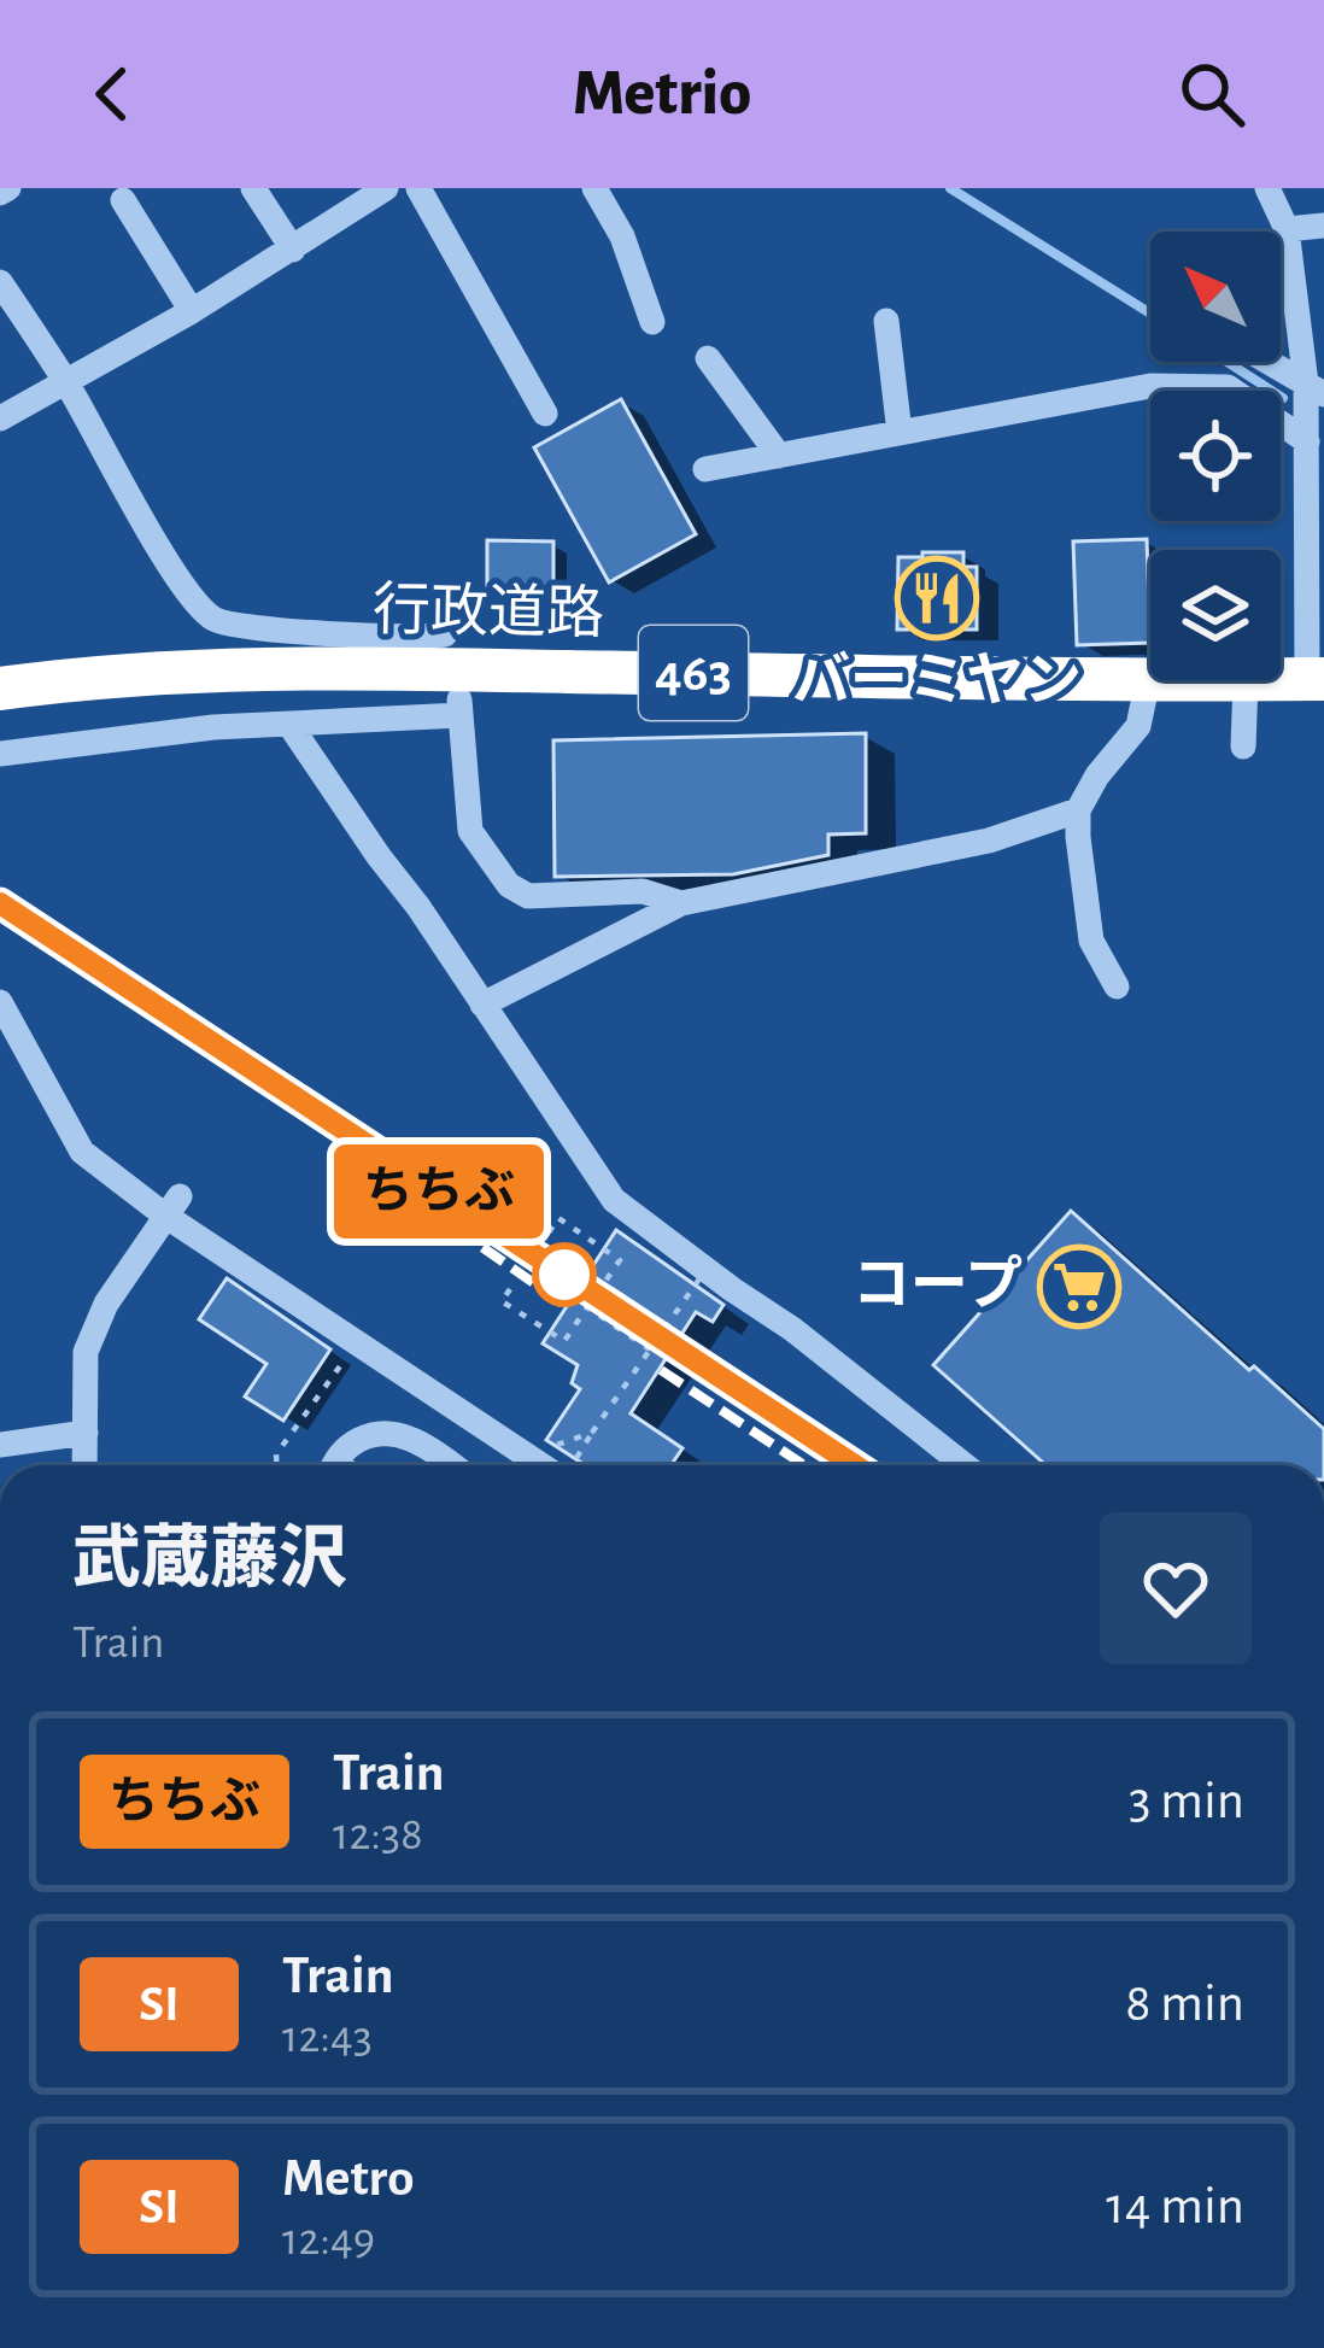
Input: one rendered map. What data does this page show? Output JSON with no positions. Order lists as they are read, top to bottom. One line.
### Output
{"streets":{"highway":["行政道路","463"]},"places":{"restaurant":["バーミヤン"],"supermarket":["コープ"]},"north":"top left","page":{"header":"Metrio","on_map":"ちちぶ","heading":["武蔵藤沢","Train"],"list":[{"mark":"ちちぶ","name":"Train","note":"12:38","value":"3 min"},{"mark":"SI","name":"Train","note":"12:43","value":"8 min"},{"mark":"SI","name":"Metro","note":"12:49","value":"14 min"}]}}
